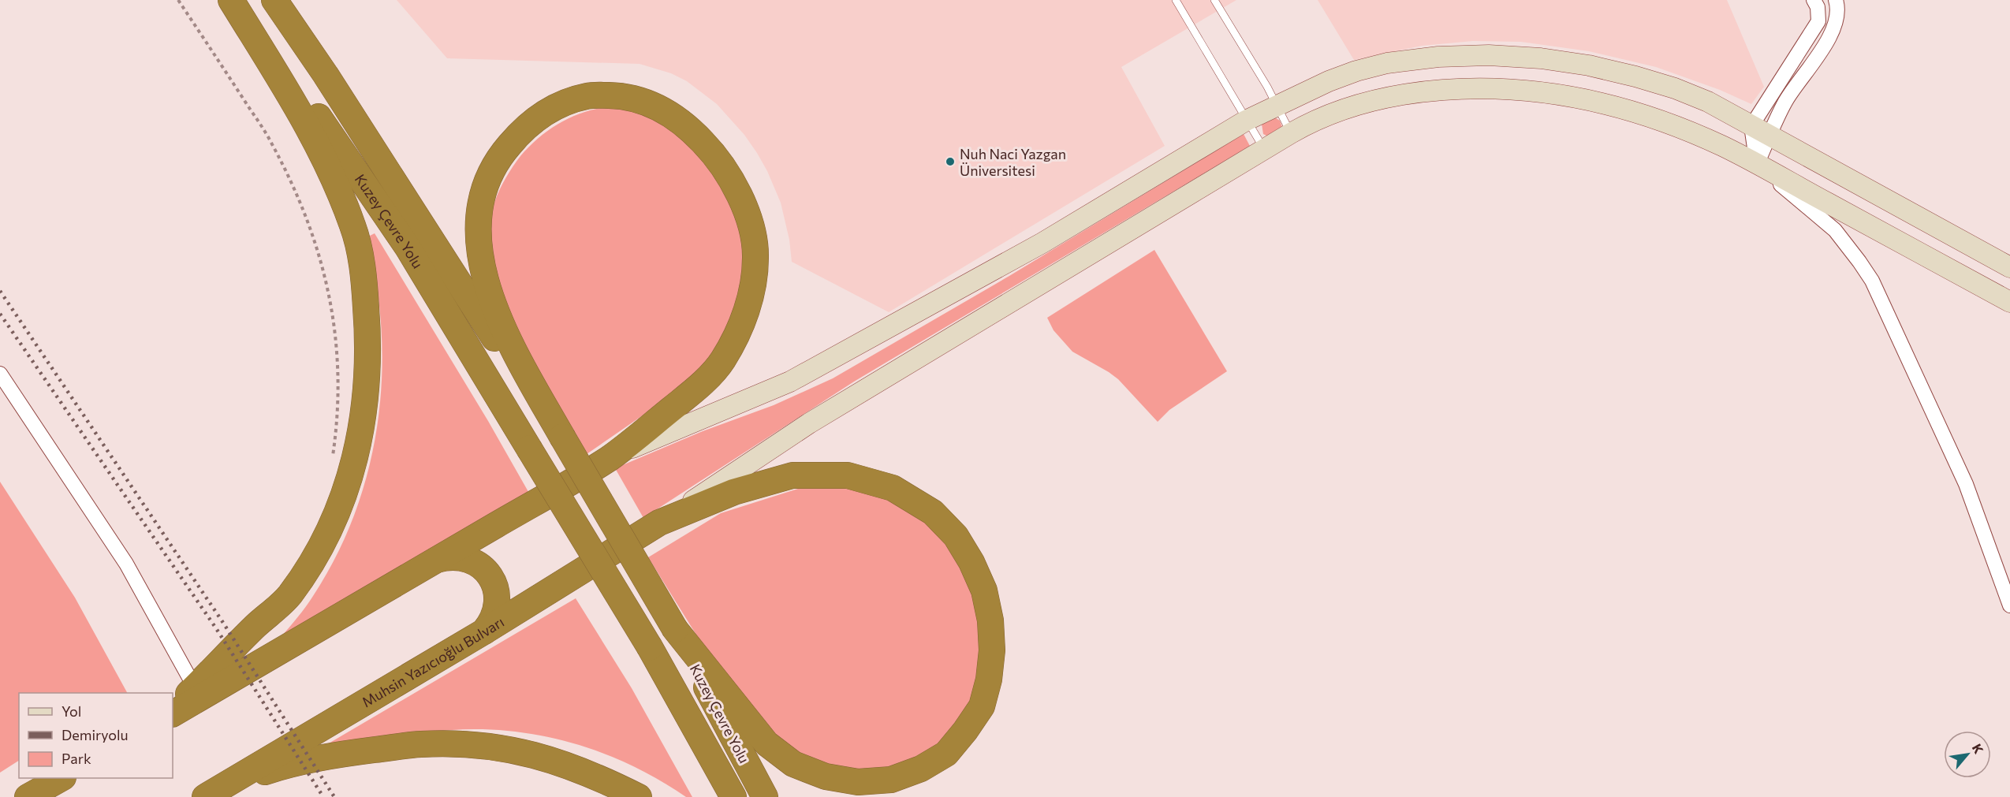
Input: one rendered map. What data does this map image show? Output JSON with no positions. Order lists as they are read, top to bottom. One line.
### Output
{"streets":{"highway":["Kuzey Çevre Yolu","Muhsin Yazıcıoğlu Bulvarı"]},"crossings":[["Kuzey Çevre Yolu","Muhsin Yazıcıoğlu Bulvarı"]],"places":["Nuh Naci Yazgan Üniversitesi"],"legend":["Yol","Demiryolu","Park"],"north":"top right"}
